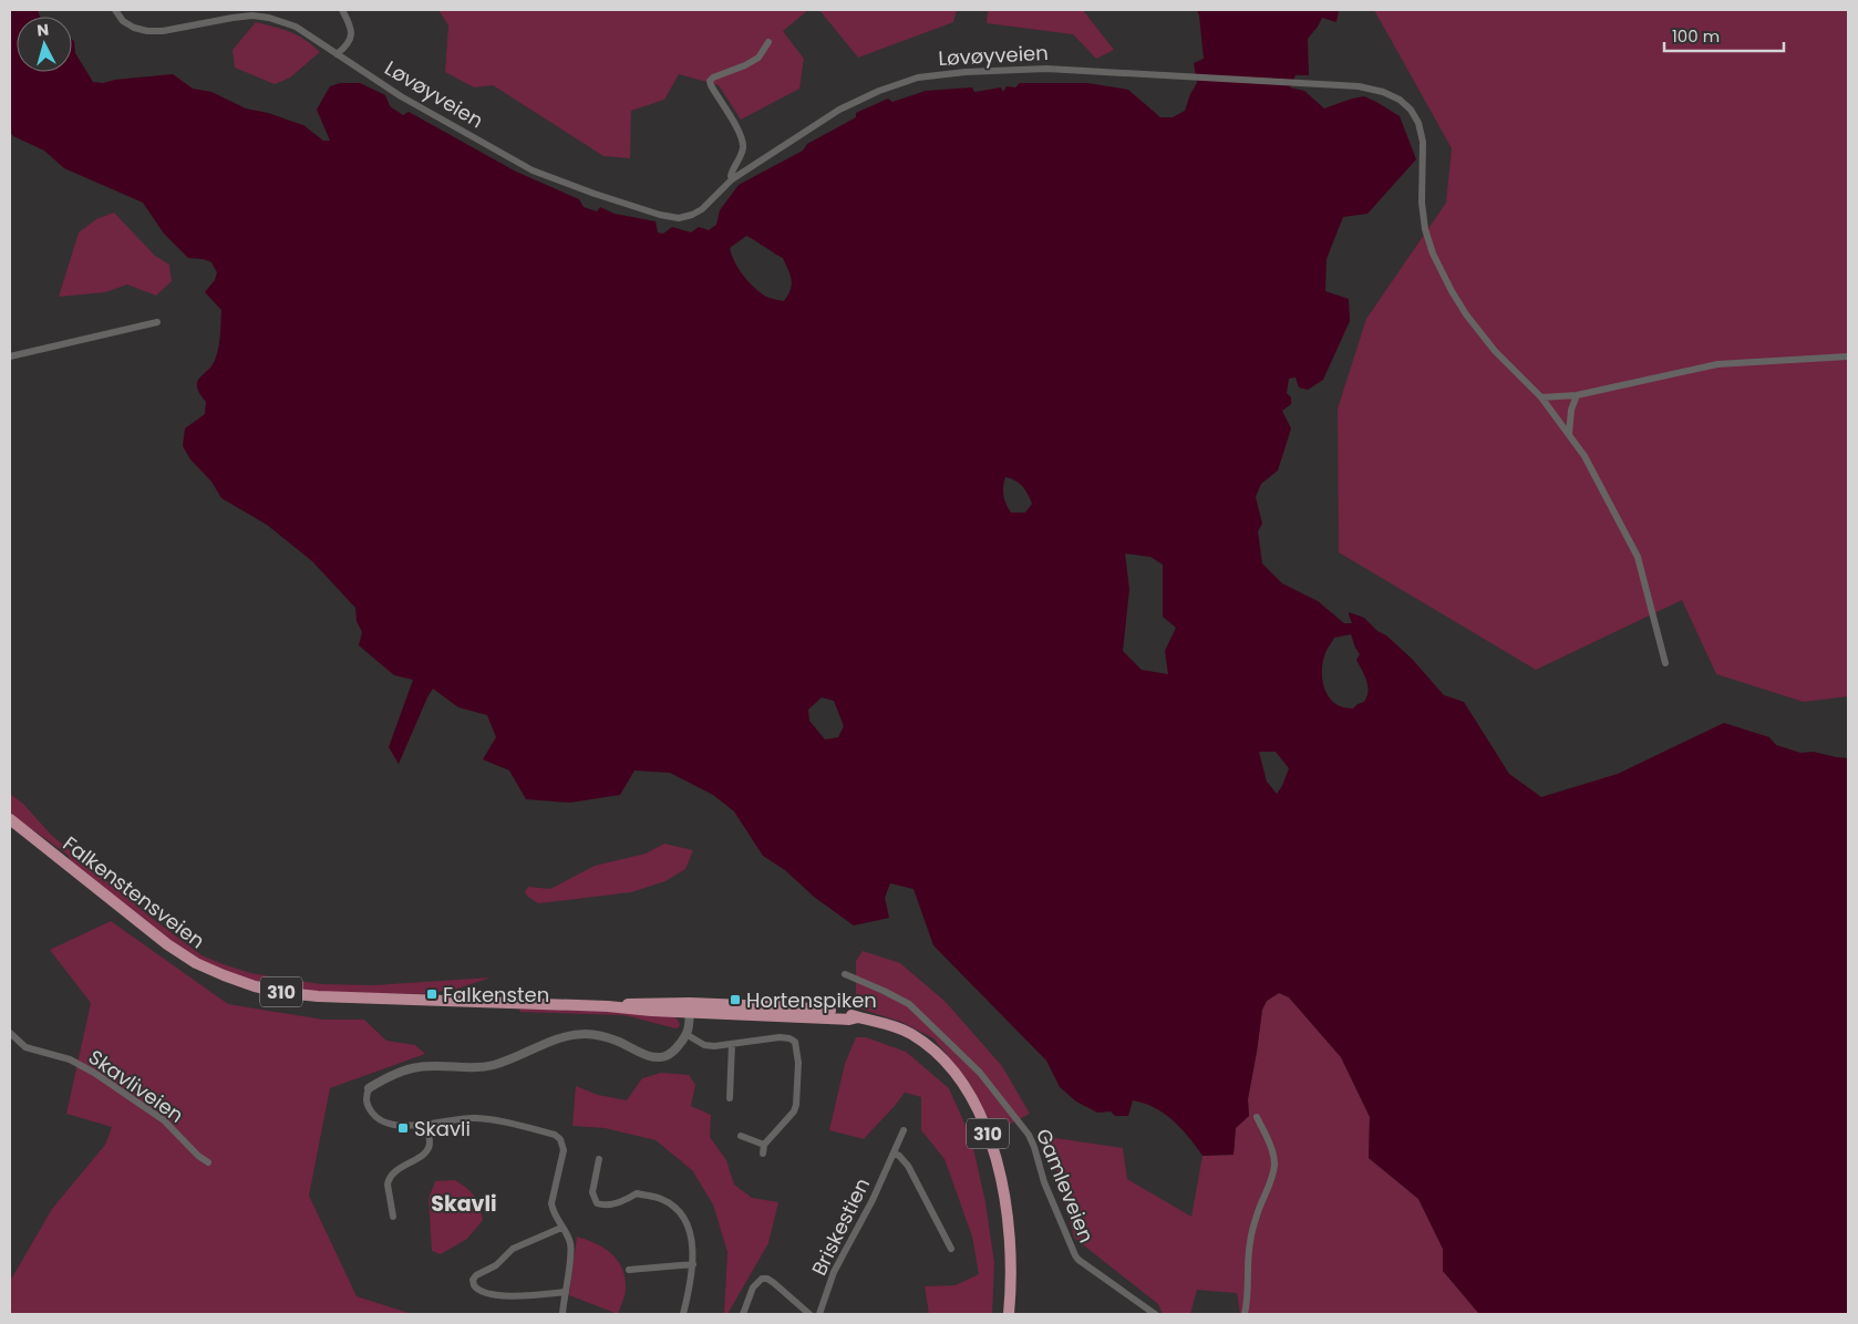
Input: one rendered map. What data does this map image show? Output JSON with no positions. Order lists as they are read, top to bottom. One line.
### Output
{"streets":{"main road":["Falkenstensveien","310"],"street":["Løvøyveien","Skavliveien","Gamleveien","Briskestien"]},"districts":["Skavli"],"places":{"transit":["Falkensten","Hortenspiken","Skavli"]},"scale_bar":"100 m","north":"top"}
